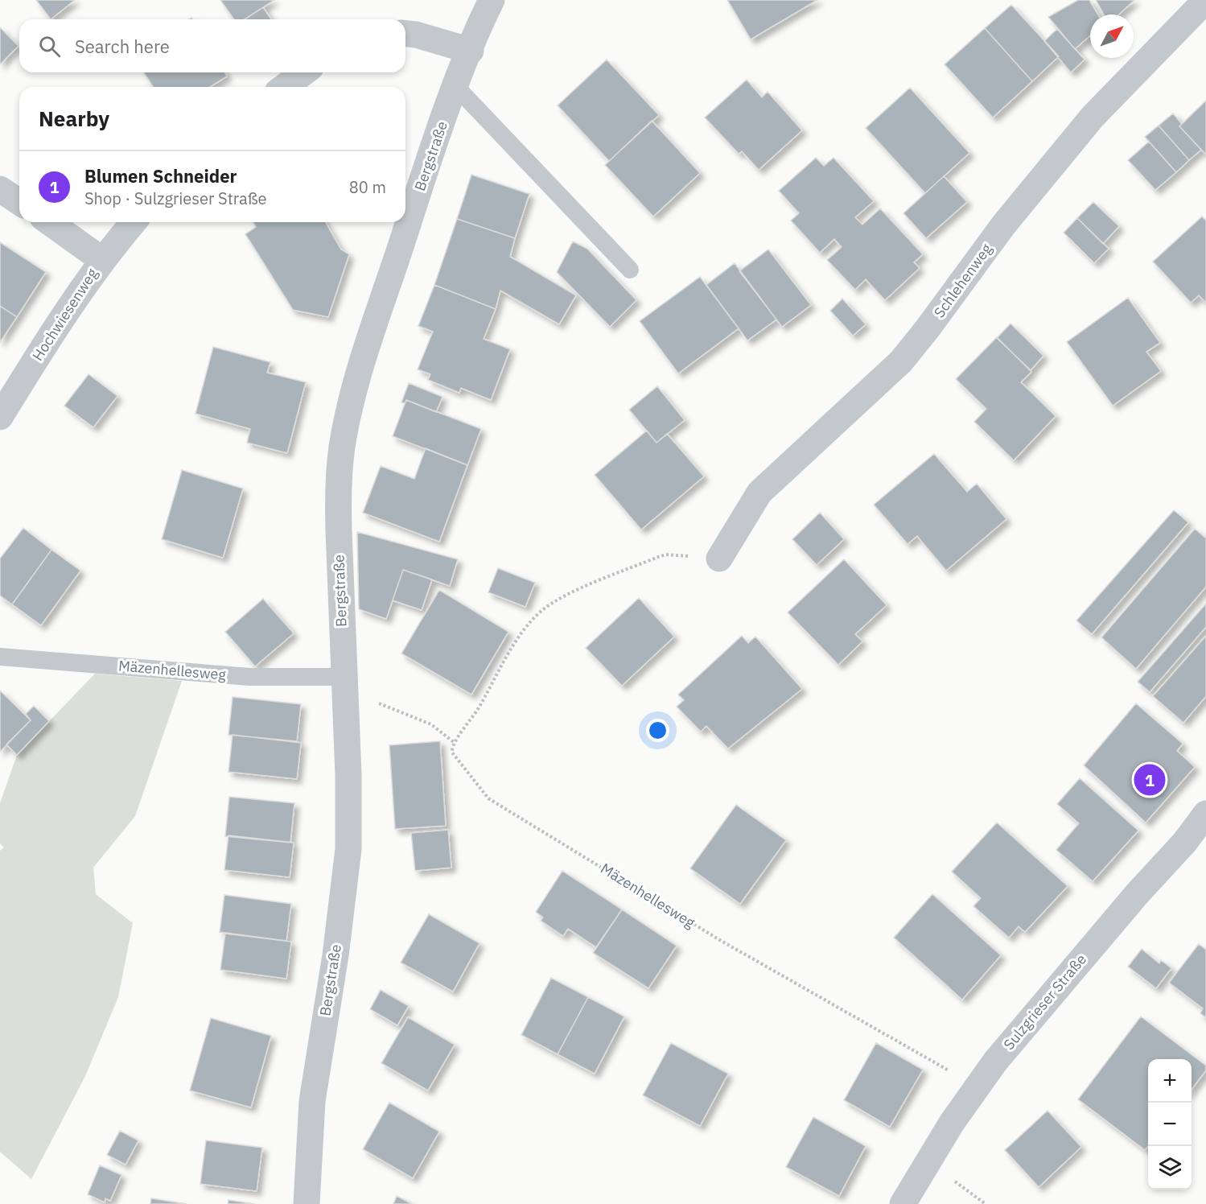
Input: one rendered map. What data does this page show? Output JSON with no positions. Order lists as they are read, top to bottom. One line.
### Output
{"streets":{"street":["Bergstraße","Schlehenweg","Hochwiesenweg","Sulzgrieser Straße"],"lane":["Mäzenhellesweg"]},"crossings":[["Bergstraße","Mäzenhellesweg"],["Mäzenhellesweg","Sulzgrieser Straße"]],"north":"top right","page":{"search":"Search here","heading":"Nearby","list":[{"mark":"1","name":"Blumen Schneider","note":"Shop · Sulzgrieser Straße","value":"80 m"}],"pins":"1","map_buttons":["+","−"]}}
